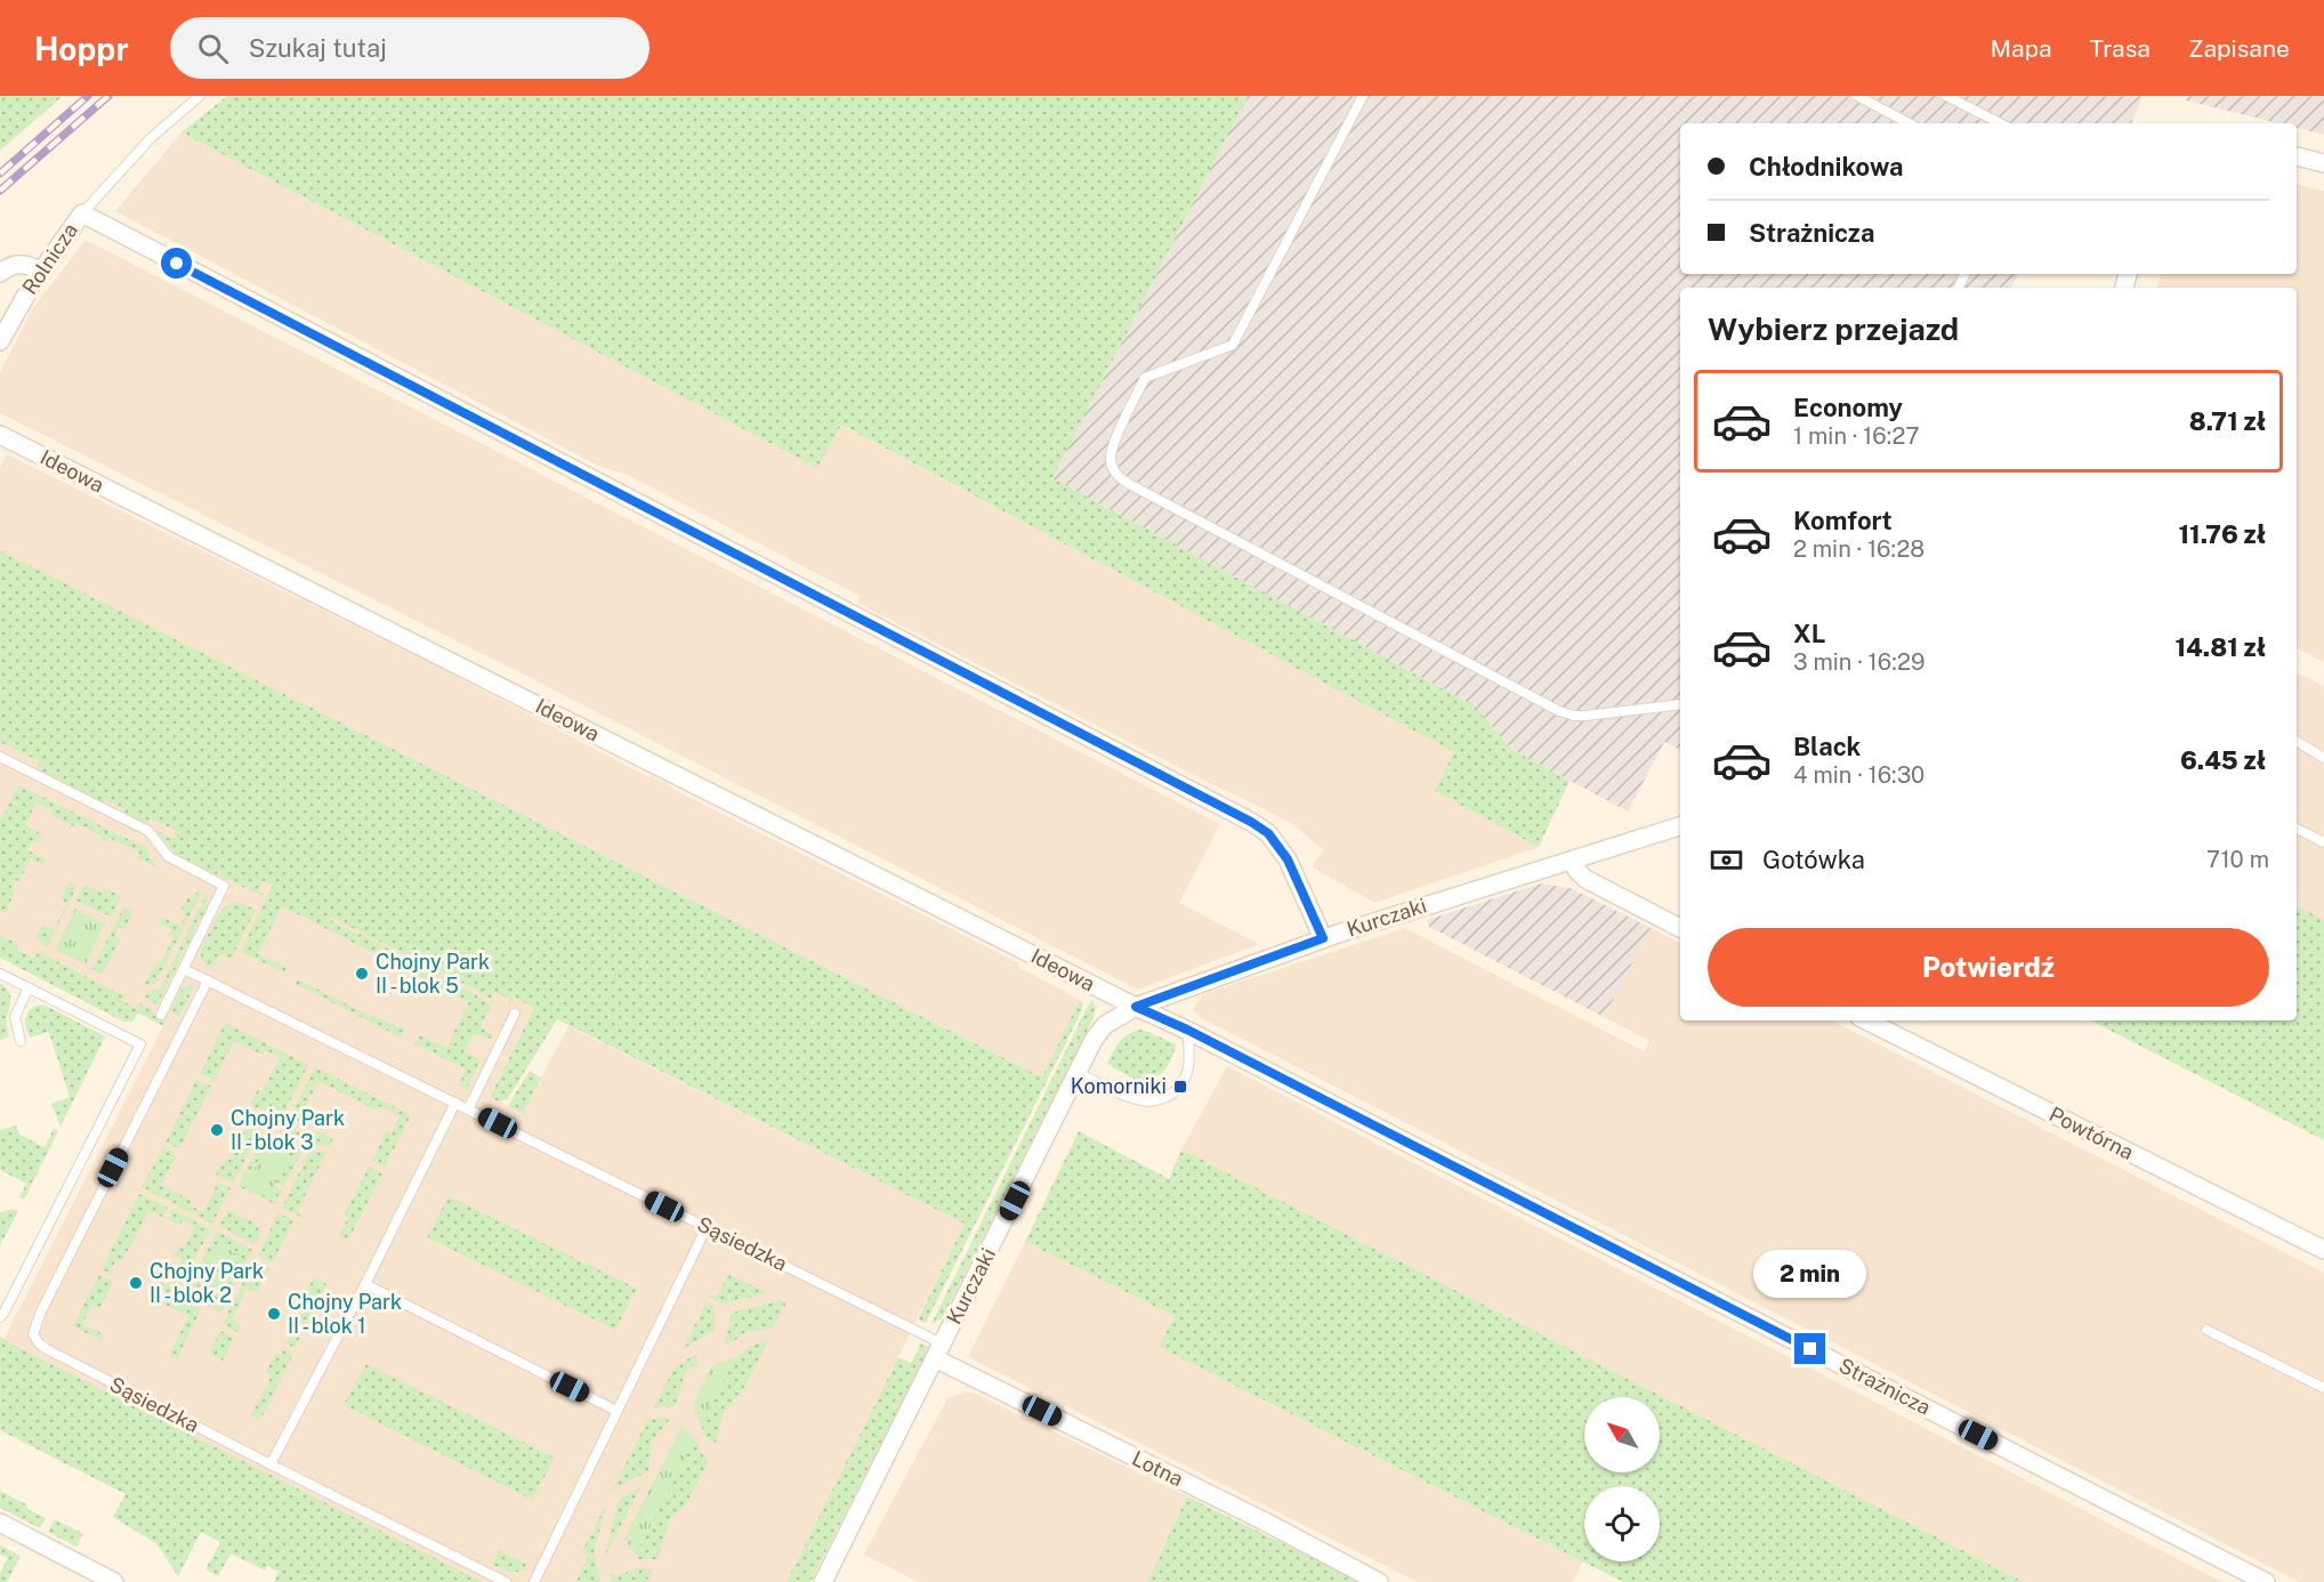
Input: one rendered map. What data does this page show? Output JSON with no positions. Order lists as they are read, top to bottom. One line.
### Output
{"streets":{"street":["Rolnicza","Ideowa","Kurczaki","Powtórna","Strażnicza","Lotna"],"lane":["Sąsiedzka"]},"crossings":[["Ideowa","Kurczaki"],["Ideowa","Strażnicza"],["Kurczaki","Sąsiedzka"],["Kurczaki","Strażnicza"],["Kurczaki","Lotna"],["Sąsiedzka","Lotna"]],"places":{"other":["Chojny Park II - blok 5","Chojny Park II - blok 3","Chojny Park II - blok 2","Chojny Park II - blok 1"],"transit":["Komorniki"]},"north":"top left","page":{"header":"Hoppr","search":"Szukaj tutaj","nav":["Mapa","Trasa","Zapisane"],"banner":["Chłodnikowa","Strażnicza"],"heading":"Wybierz przejazd","list":[{"name":"Economy","note":"1 min · 16:27","value":"8.71 zł"},{"name":"Komfort","note":"2 min · 16:28","value":"11.76 zł"},{"name":"XL","note":"3 min · 16:29","value":"14.81 zł"},{"name":"Black","note":"4 min · 16:30","value":"6.45 zł"}],"pay":["Gotówka","710 m"],"buttons":"Potwierdź","bubble":"2 min"}}
